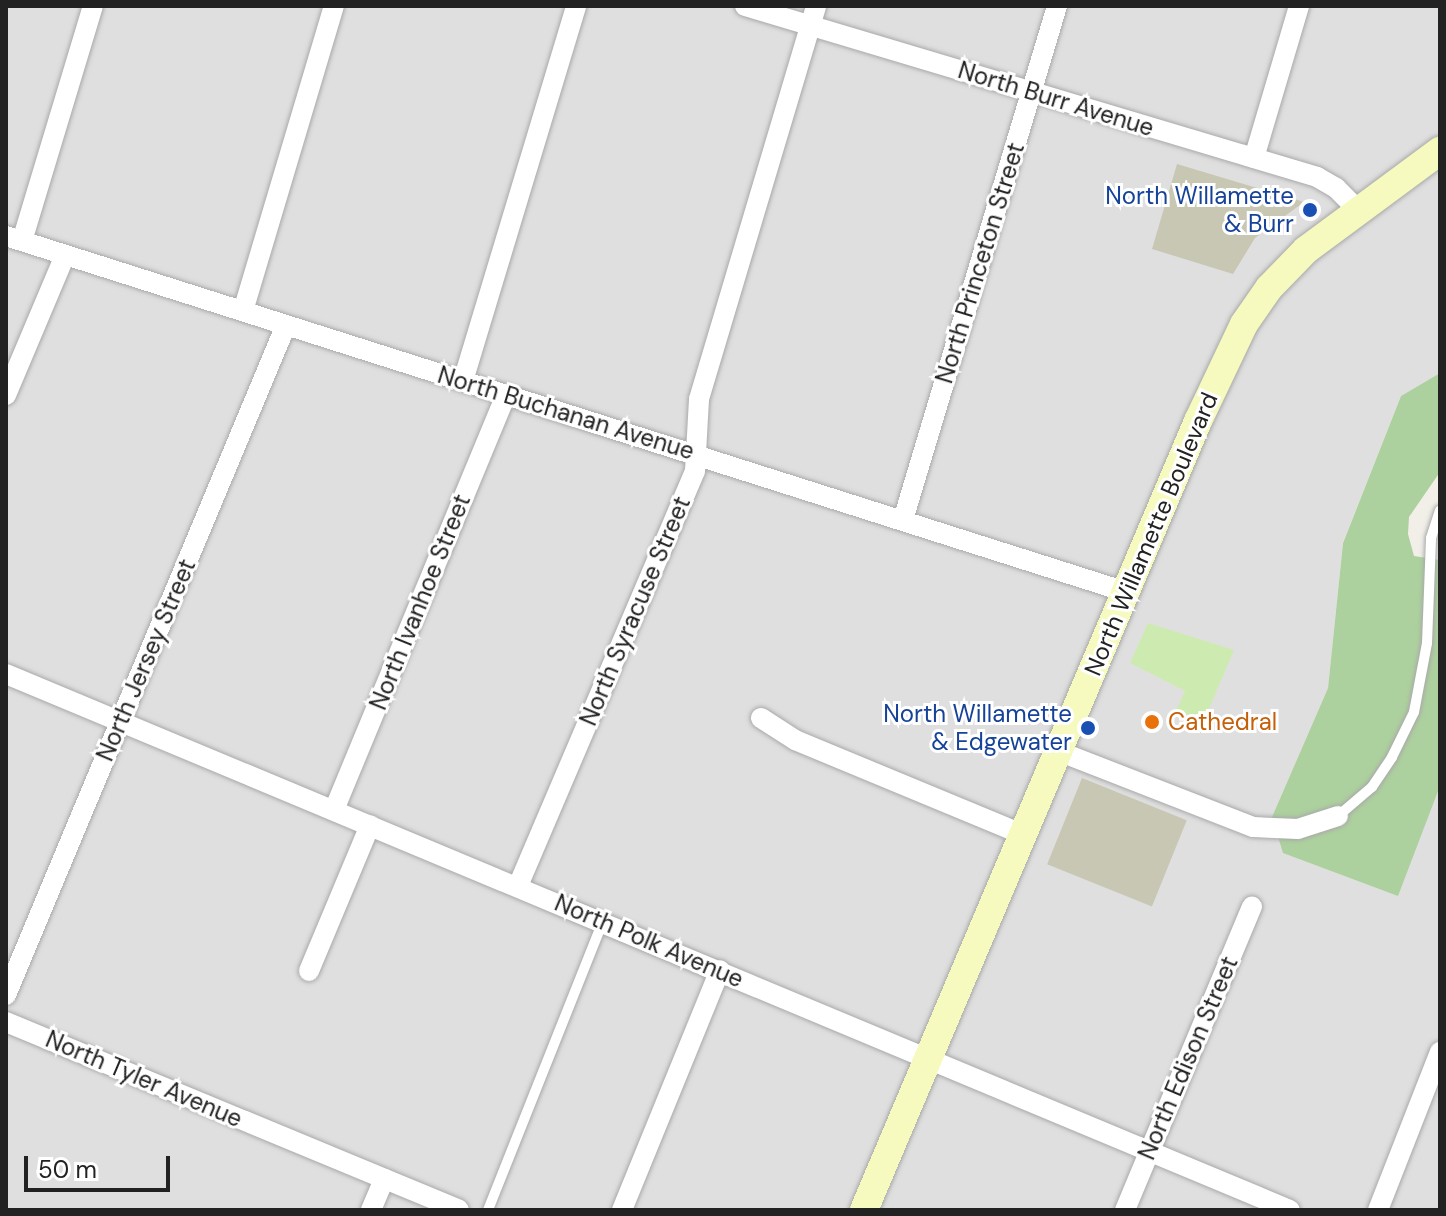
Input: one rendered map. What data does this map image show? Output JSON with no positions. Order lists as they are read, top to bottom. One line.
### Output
{"streets":{"main road":["North Willamette Boulevard"],"street":["North Burr Avenue","North Princeton Street","North Buchanan Avenue","North Ivanhoe Street","North Syracuse Street","North Jersey Street","North Polk Avenue","North Edison Street","North Tyler Avenue"]},"crossings":[["North Burr Avenue","North Princeton Street"],["North Burr Avenue","North Willamette Boulevard"],["North Burr Avenue","North Syracuse Street"],["North Princeton Street","North Buchanan Avenue"],["North Buchanan Avenue","North Willamette Boulevard"],["North Buchanan Avenue","North Ivanhoe Street"],["North Buchanan Avenue","North Syracuse Street"],["North Buchanan Avenue","North Jersey Street"],["North Willamette Boulevard","North Polk Avenue"],["North Ivanhoe Street","North Polk Avenue"],["North Syracuse Street","North Polk Avenue"],["North Jersey Street","North Polk Avenue"],["North Polk Avenue","North Edison Street"]],"places":["North Willamette & Burr","Cathedral","North Willamette & Edgewater"],"scale_bar":"50 m"}
